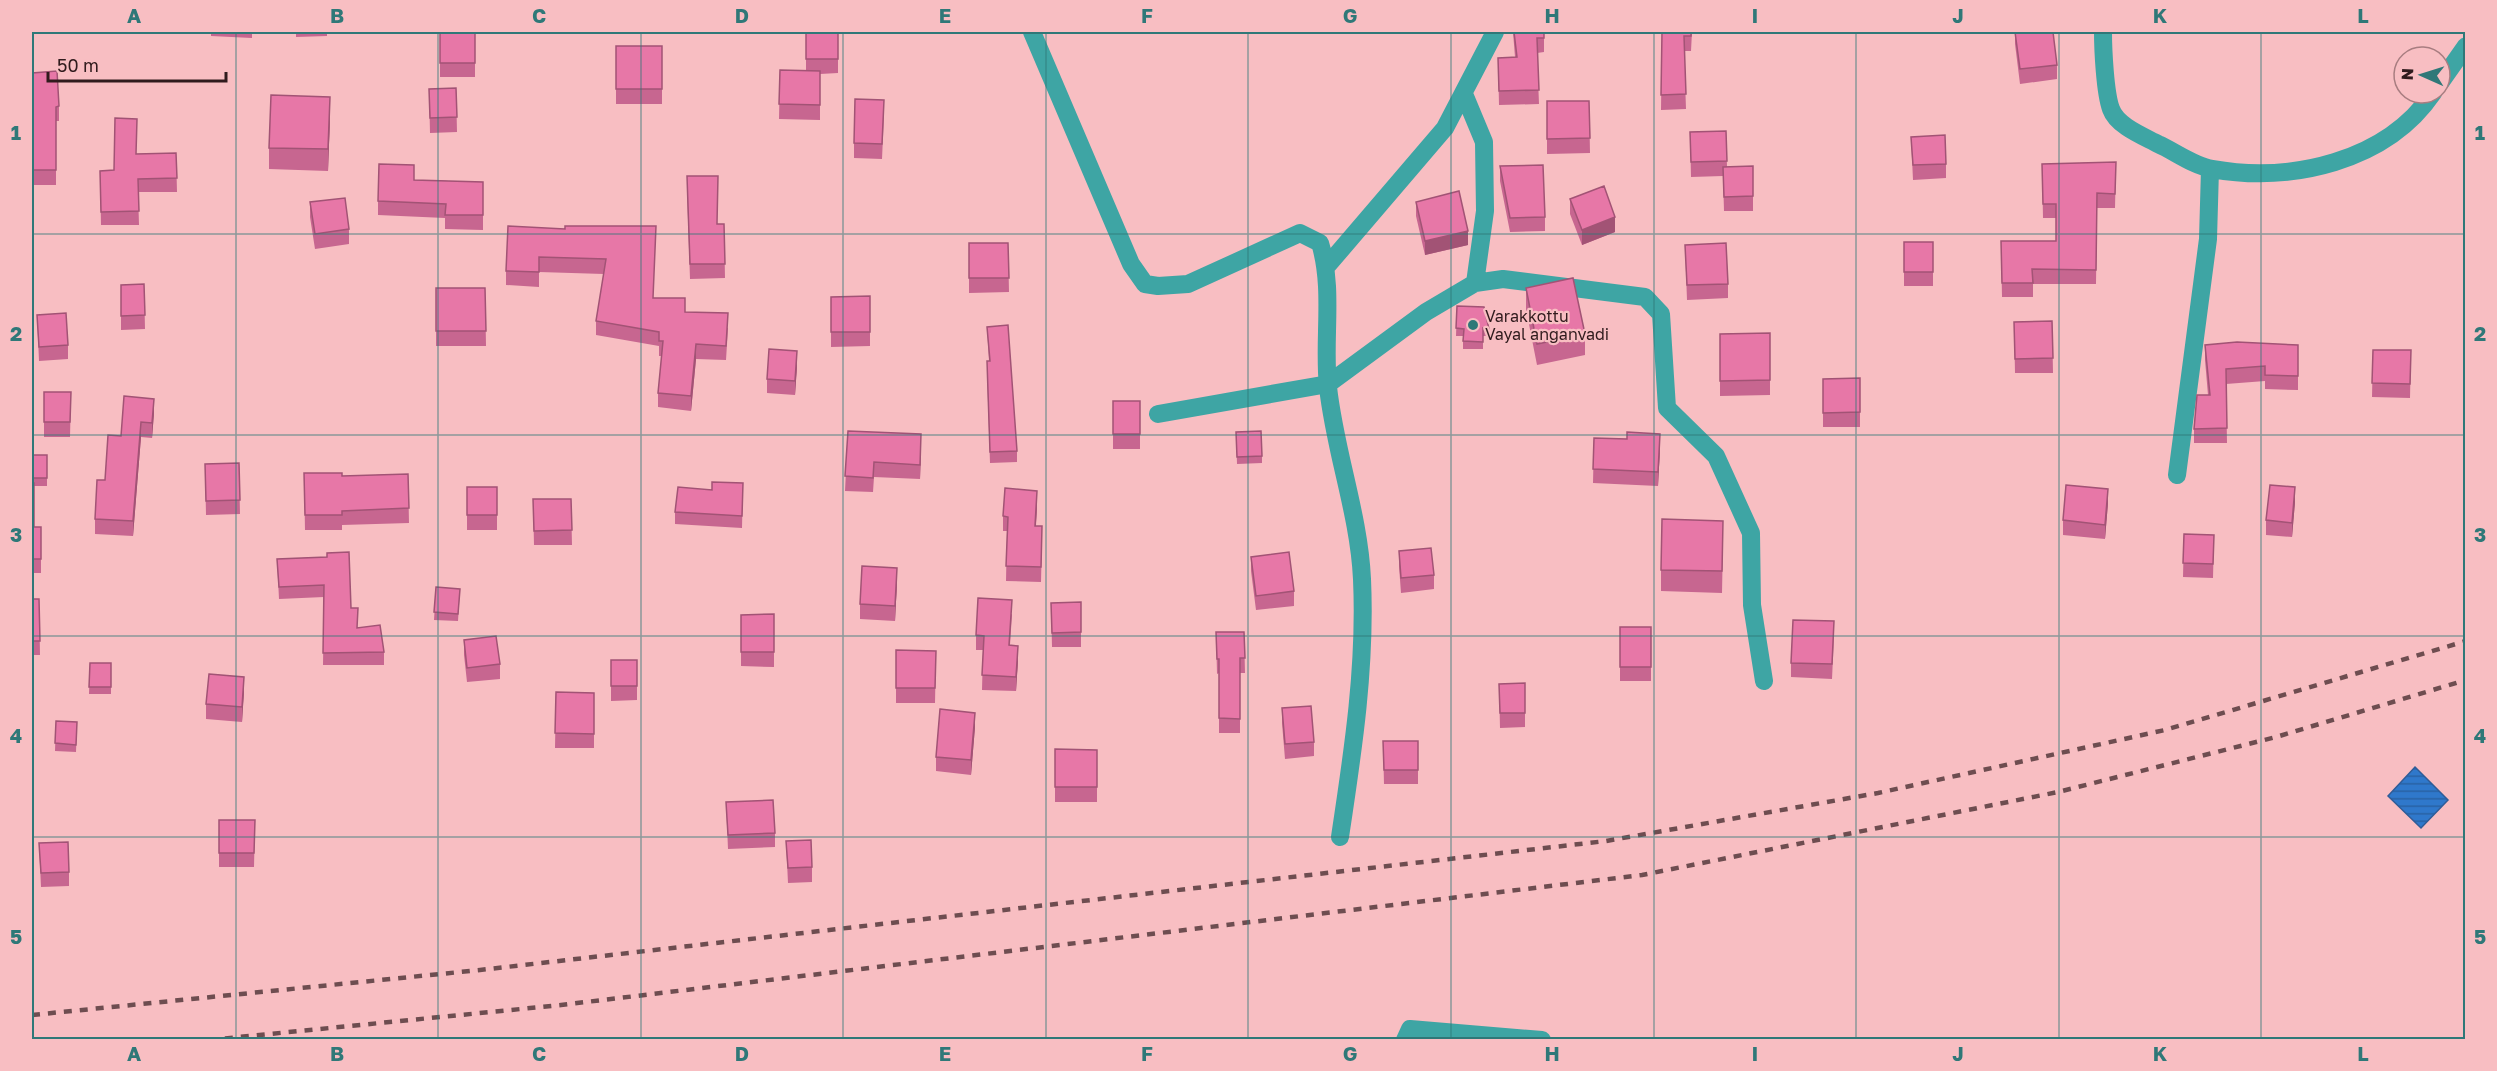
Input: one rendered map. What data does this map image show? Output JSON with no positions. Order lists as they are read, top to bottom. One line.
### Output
{"places":["Varakkottu Vayal anganvadi"],"scale_bar":"50 m","north":"left","grid":{"columns":["A","B","C","D","E","F","G","H","I","J","K","L"],"rows":["1","2","3","4","5"]}}
